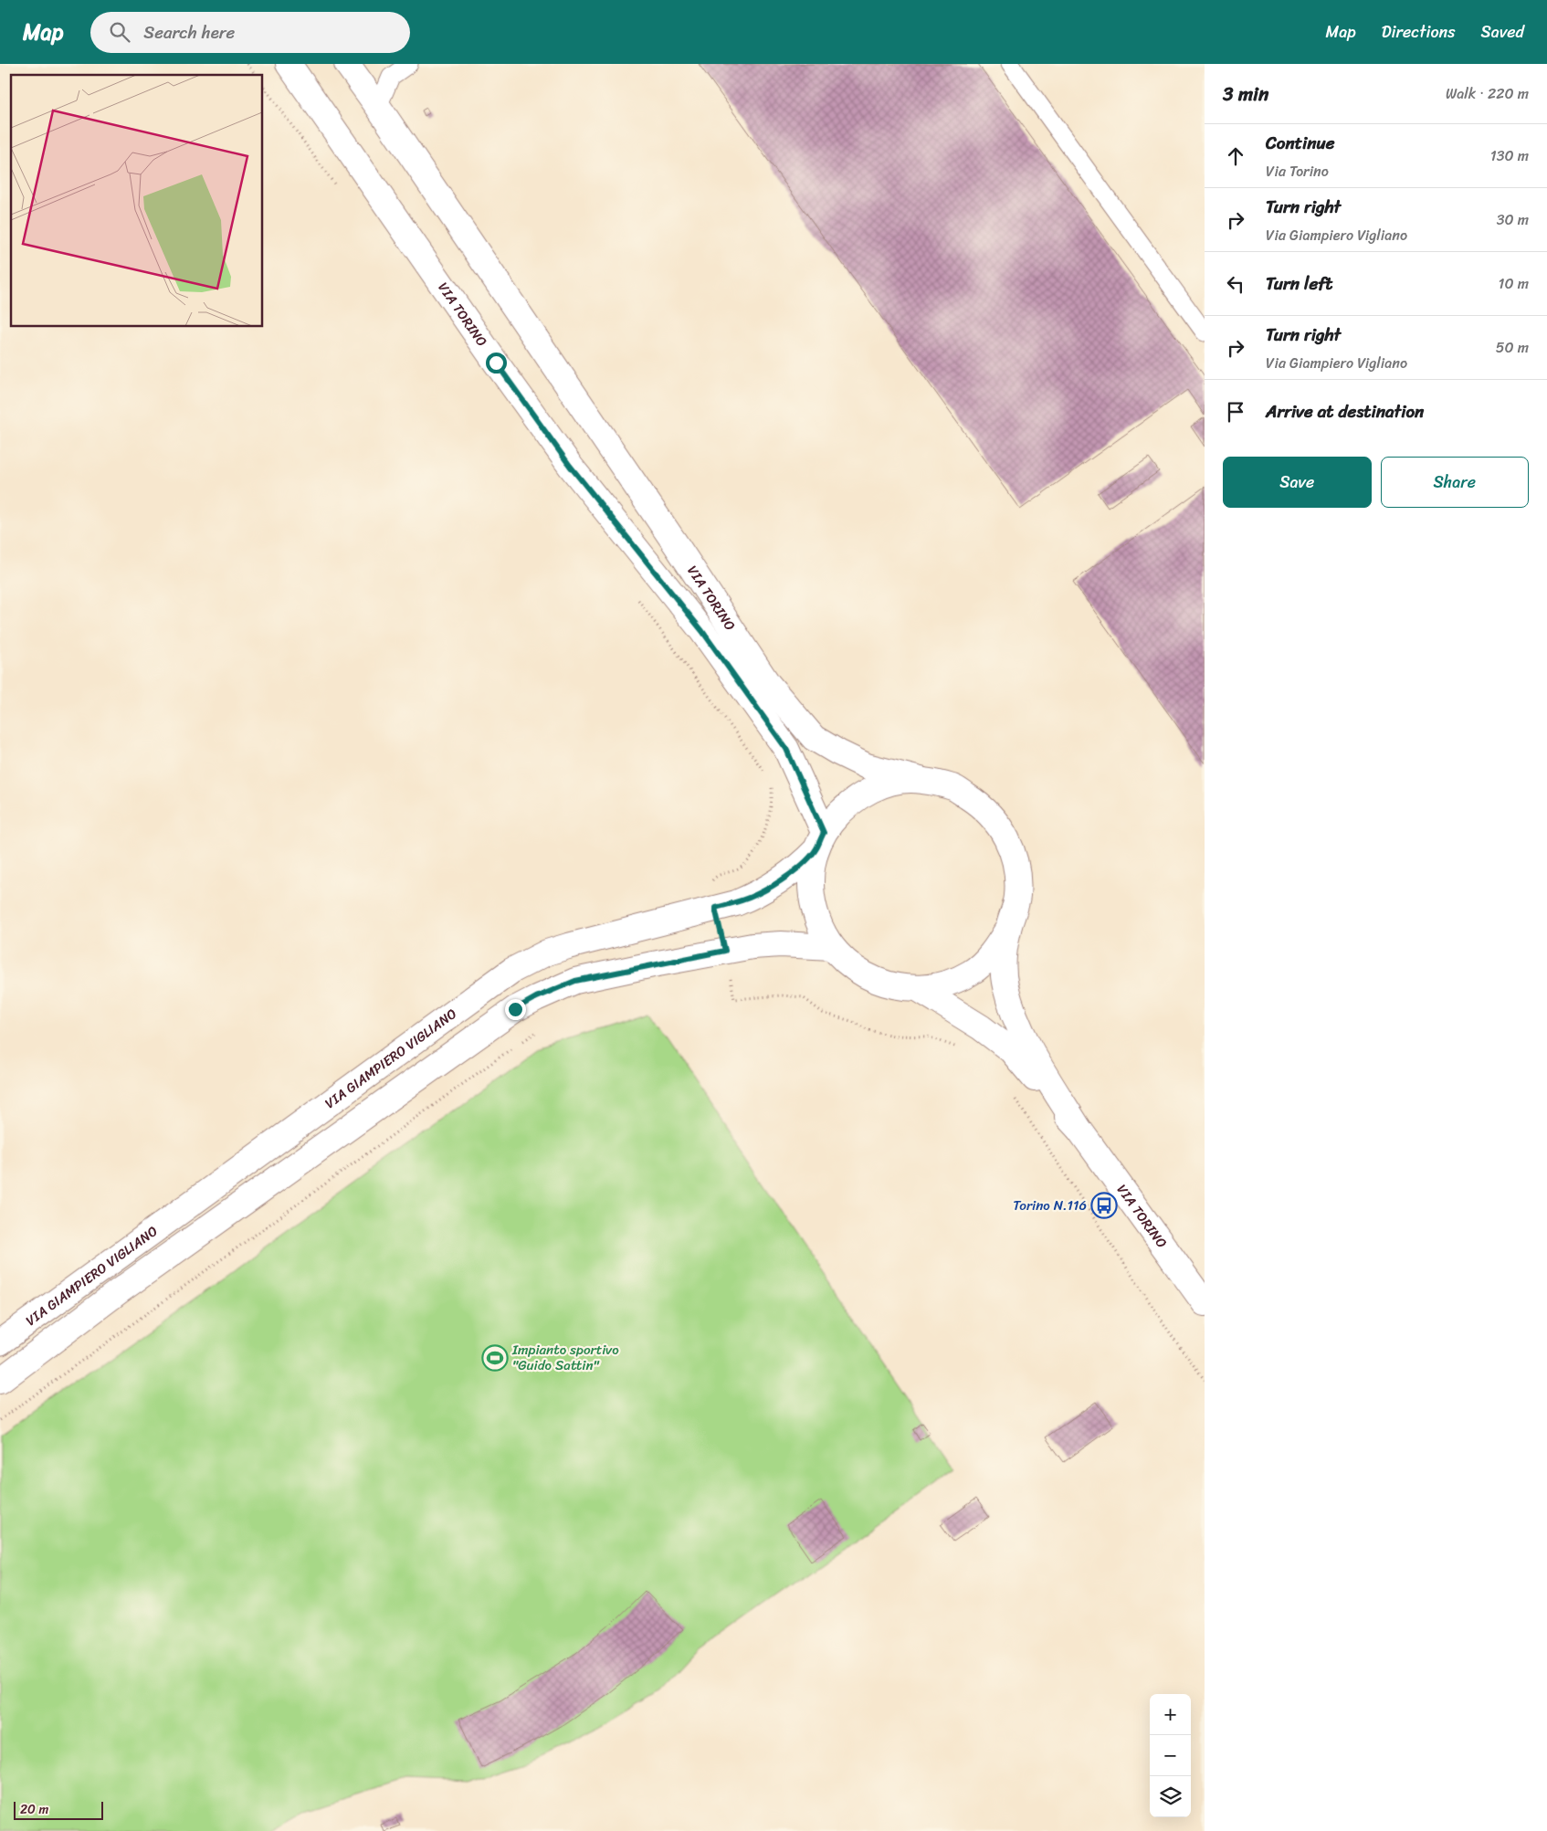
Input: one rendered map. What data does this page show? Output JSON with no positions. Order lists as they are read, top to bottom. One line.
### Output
{"streets":{"main road":["VIA TORINO","VIA GIAMPIERO VIGLIANO"]},"crossings":[["VIA TORINO","VIA GIAMPIERO VIGLIANO"]],"places":{"bus stop":["Torino N.116"],"sports":["Impianto sportivo \"Guido Sattin\""]},"scale_bar":"20 m","page":{"header":"Map","search":"Search here","nav":["Map","Directions","Saved"],"heading":["3 min","Walk · 220 m"],"list":[["Continue","Via Torino","130 m"],["Turn right","Via Giampiero Vigliano","30 m"],["Turn left","10 m"],["Turn right","Via Giampiero Vigliano","50 m"],"Arrive at destination"],"buttons":["Save","Share"],"map_buttons":["+","−"],"scale":"20 m"}}
